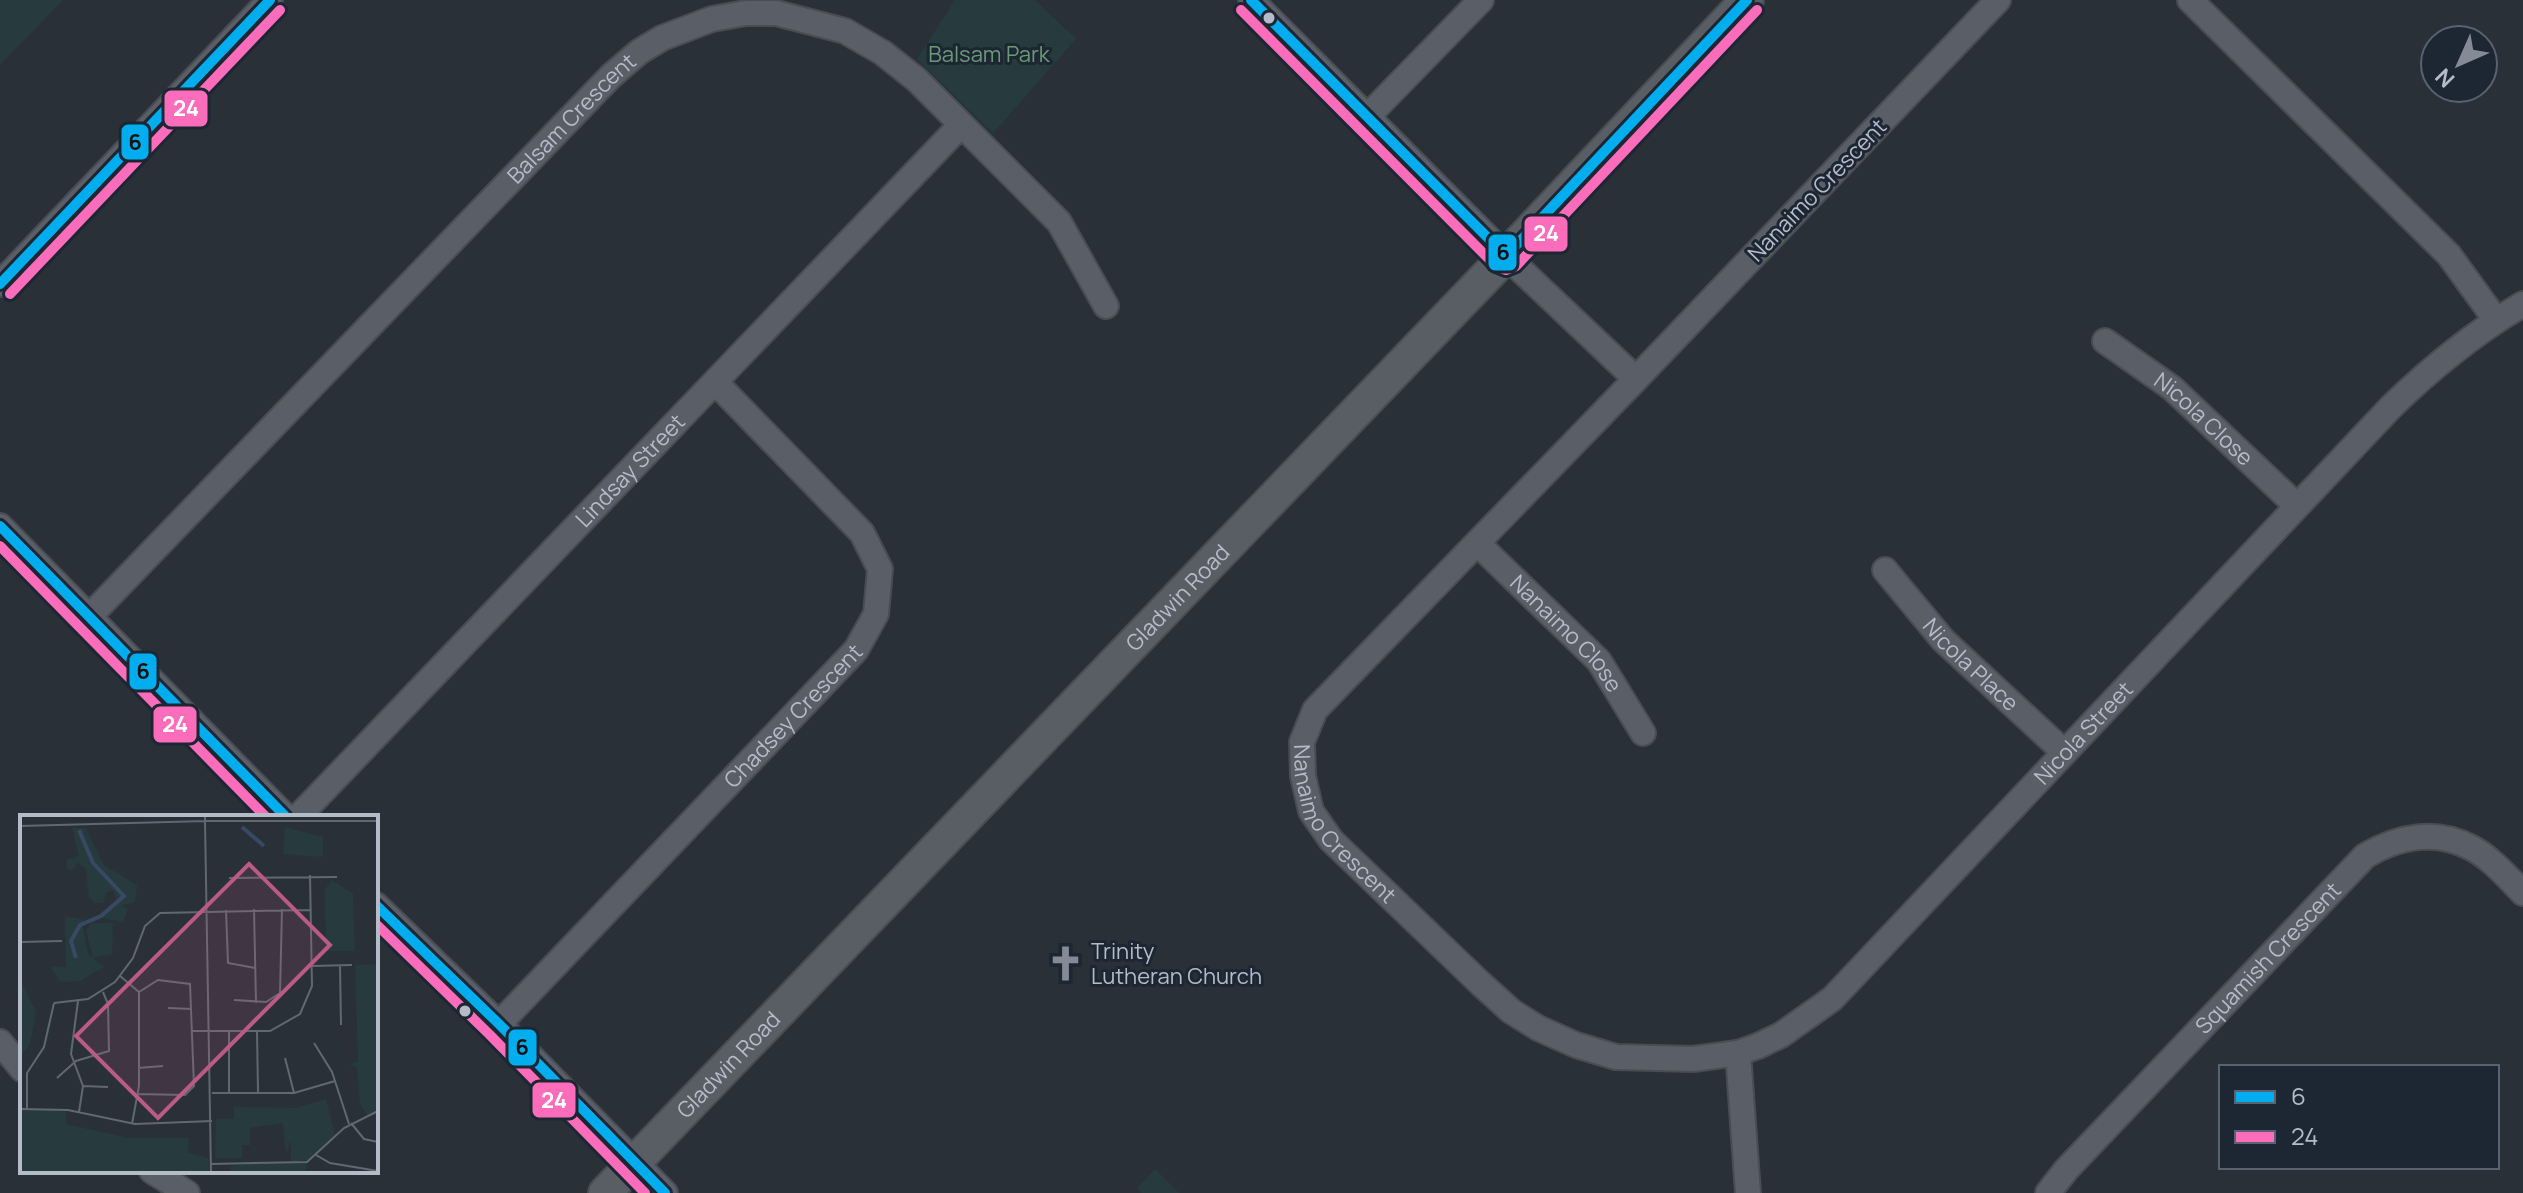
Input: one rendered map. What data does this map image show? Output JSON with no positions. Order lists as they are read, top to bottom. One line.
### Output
{"streets":{"main road":["Gladwin Road"],"street":["Balsam Crescent","Nanaimo Crescent","Nicola Close","Lindsay Street","Nanaimo Close","Nicola Place","Chadsey Crescent","Nicola Street","Squamish Crescent"]},"crossings":[["Balsam Crescent","Lindsay Street"],["Nanaimo Crescent","Nanaimo Close"],["Nanaimo Crescent","Nicola Street"],["Nicola Close","Nicola Street"],["Lindsay Street","Chadsey Crescent"],["Nicola Place","Nicola Street"]],"parks":["Balsam Park"],"places":{"church":["Trinity Lutheran Church"]},"lines":["transit line 6","transit line 24"],"legend":["6","24"],"north":"bottom left"}
